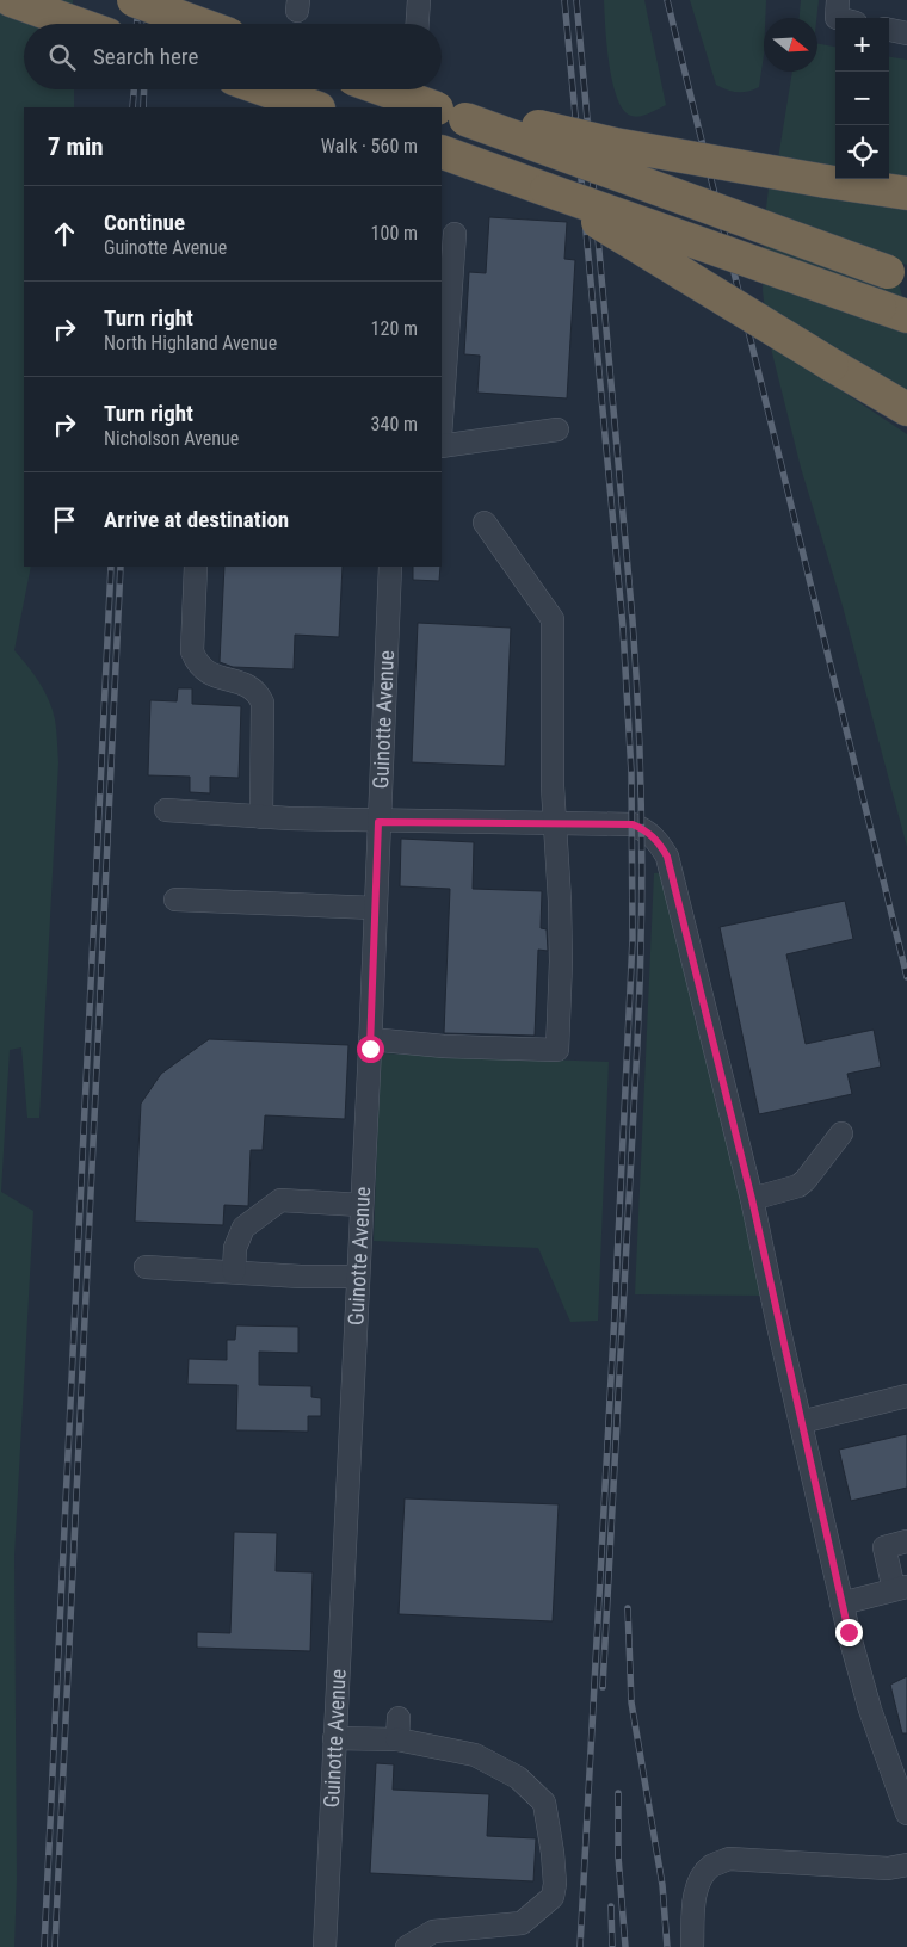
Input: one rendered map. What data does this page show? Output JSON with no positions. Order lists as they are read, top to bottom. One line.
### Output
{"streets":{"street":["Guinotte Avenue"]},"north":"right","page":{"map_buttons":["+","−"],"search":"Search here","heading":["7 min","Walk · 560 m"],"list":[["Continue","Guinotte Avenue","100 m"],["Turn right","North Highland Avenue","120 m"],["Turn right","Nicholson Avenue","340 m"],"Arrive at destination"]}}
